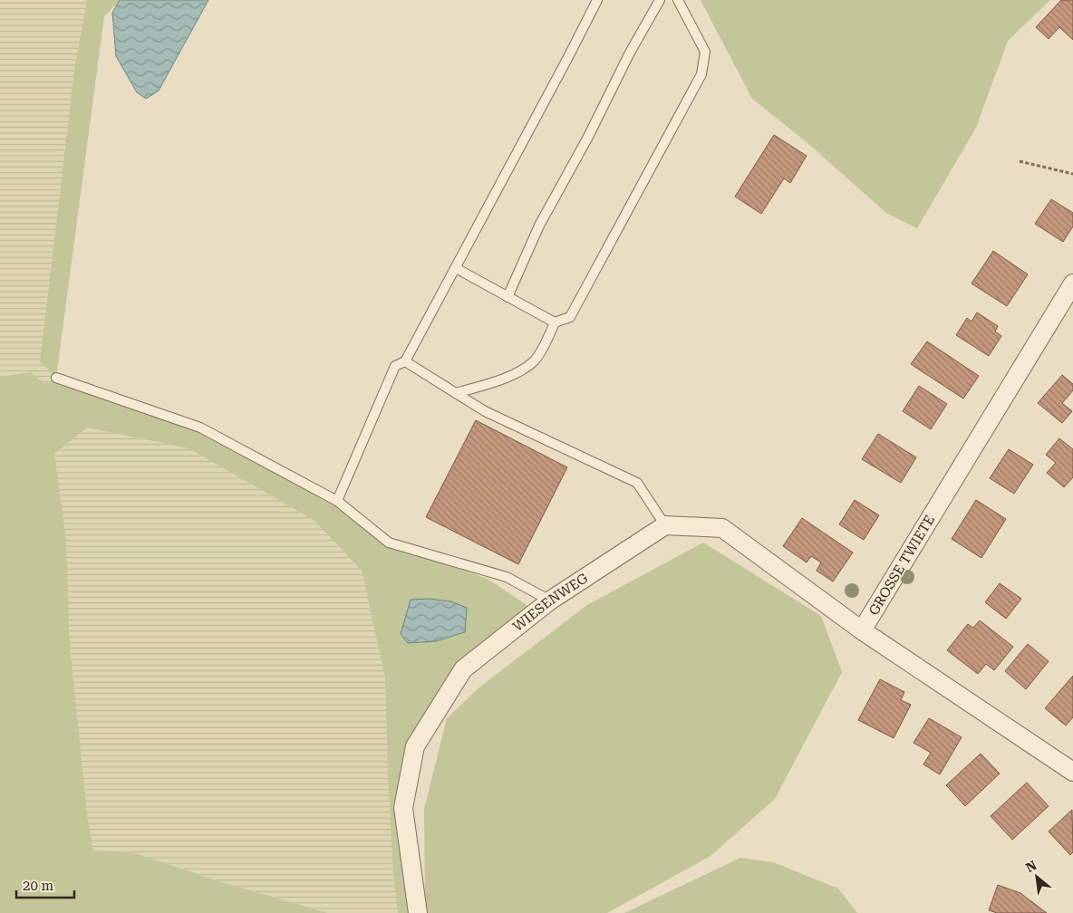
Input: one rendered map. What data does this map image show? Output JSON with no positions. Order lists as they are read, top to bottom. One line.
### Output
{"streets":{"street":["GROSSE TWIETE","WIESENWEG"]},"scale_bar":"20 m","north":"top left"}
